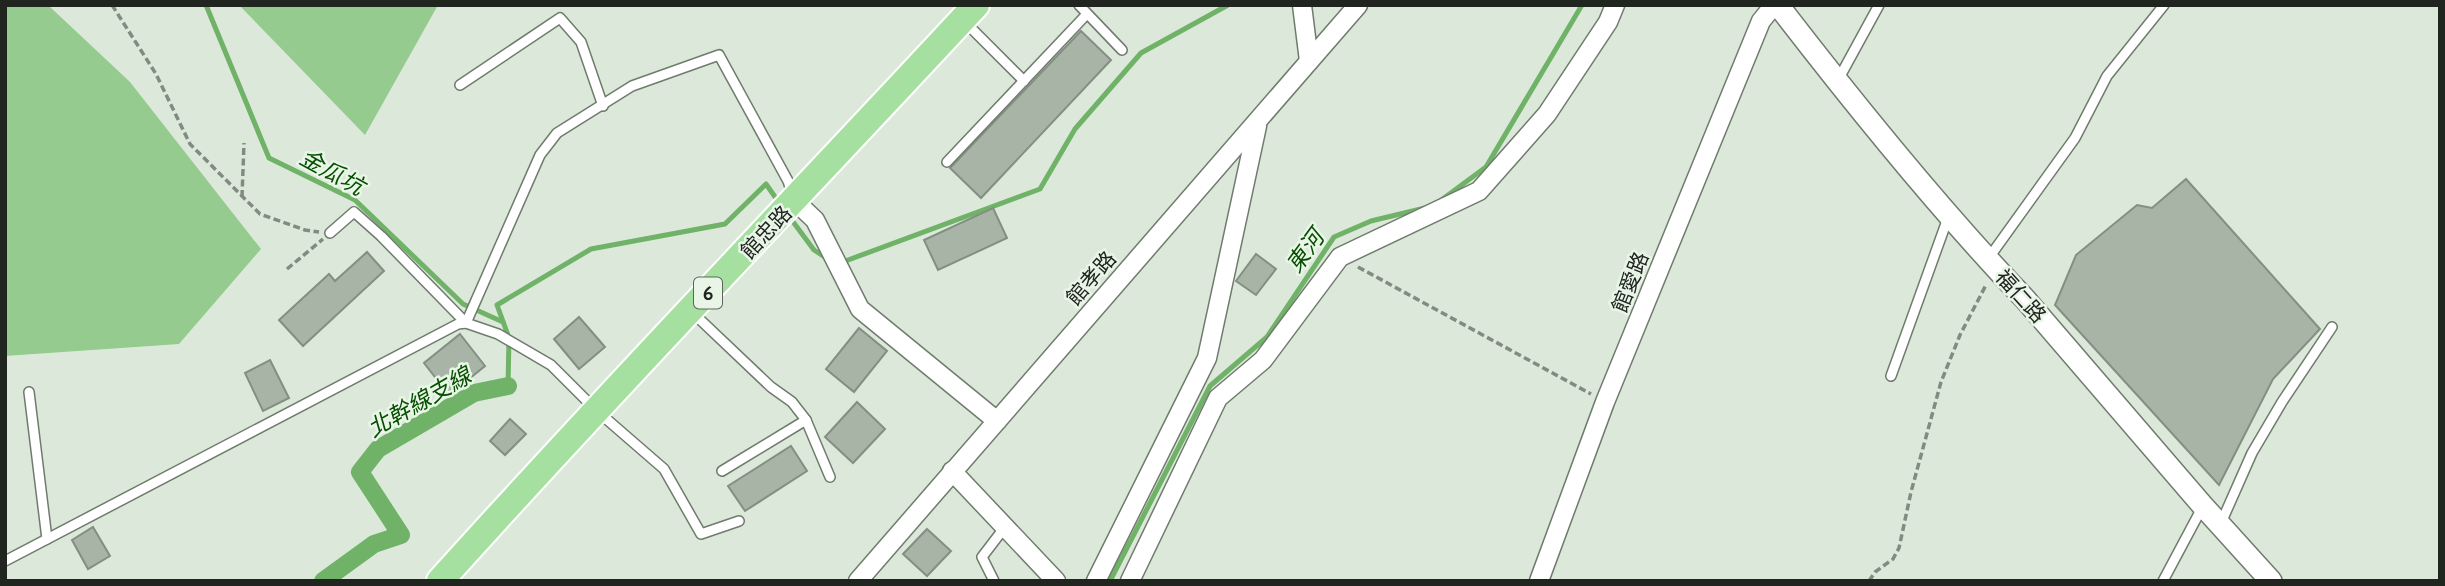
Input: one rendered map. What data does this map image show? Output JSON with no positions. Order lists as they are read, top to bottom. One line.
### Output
{"streets":{"main road":["館忠路","6"],"street":["館孝路","館愛路","福仁路"]},"crossings":[["館愛路","福仁路"]],"water":["金瓜坑","東河","北幹線支線"]}
